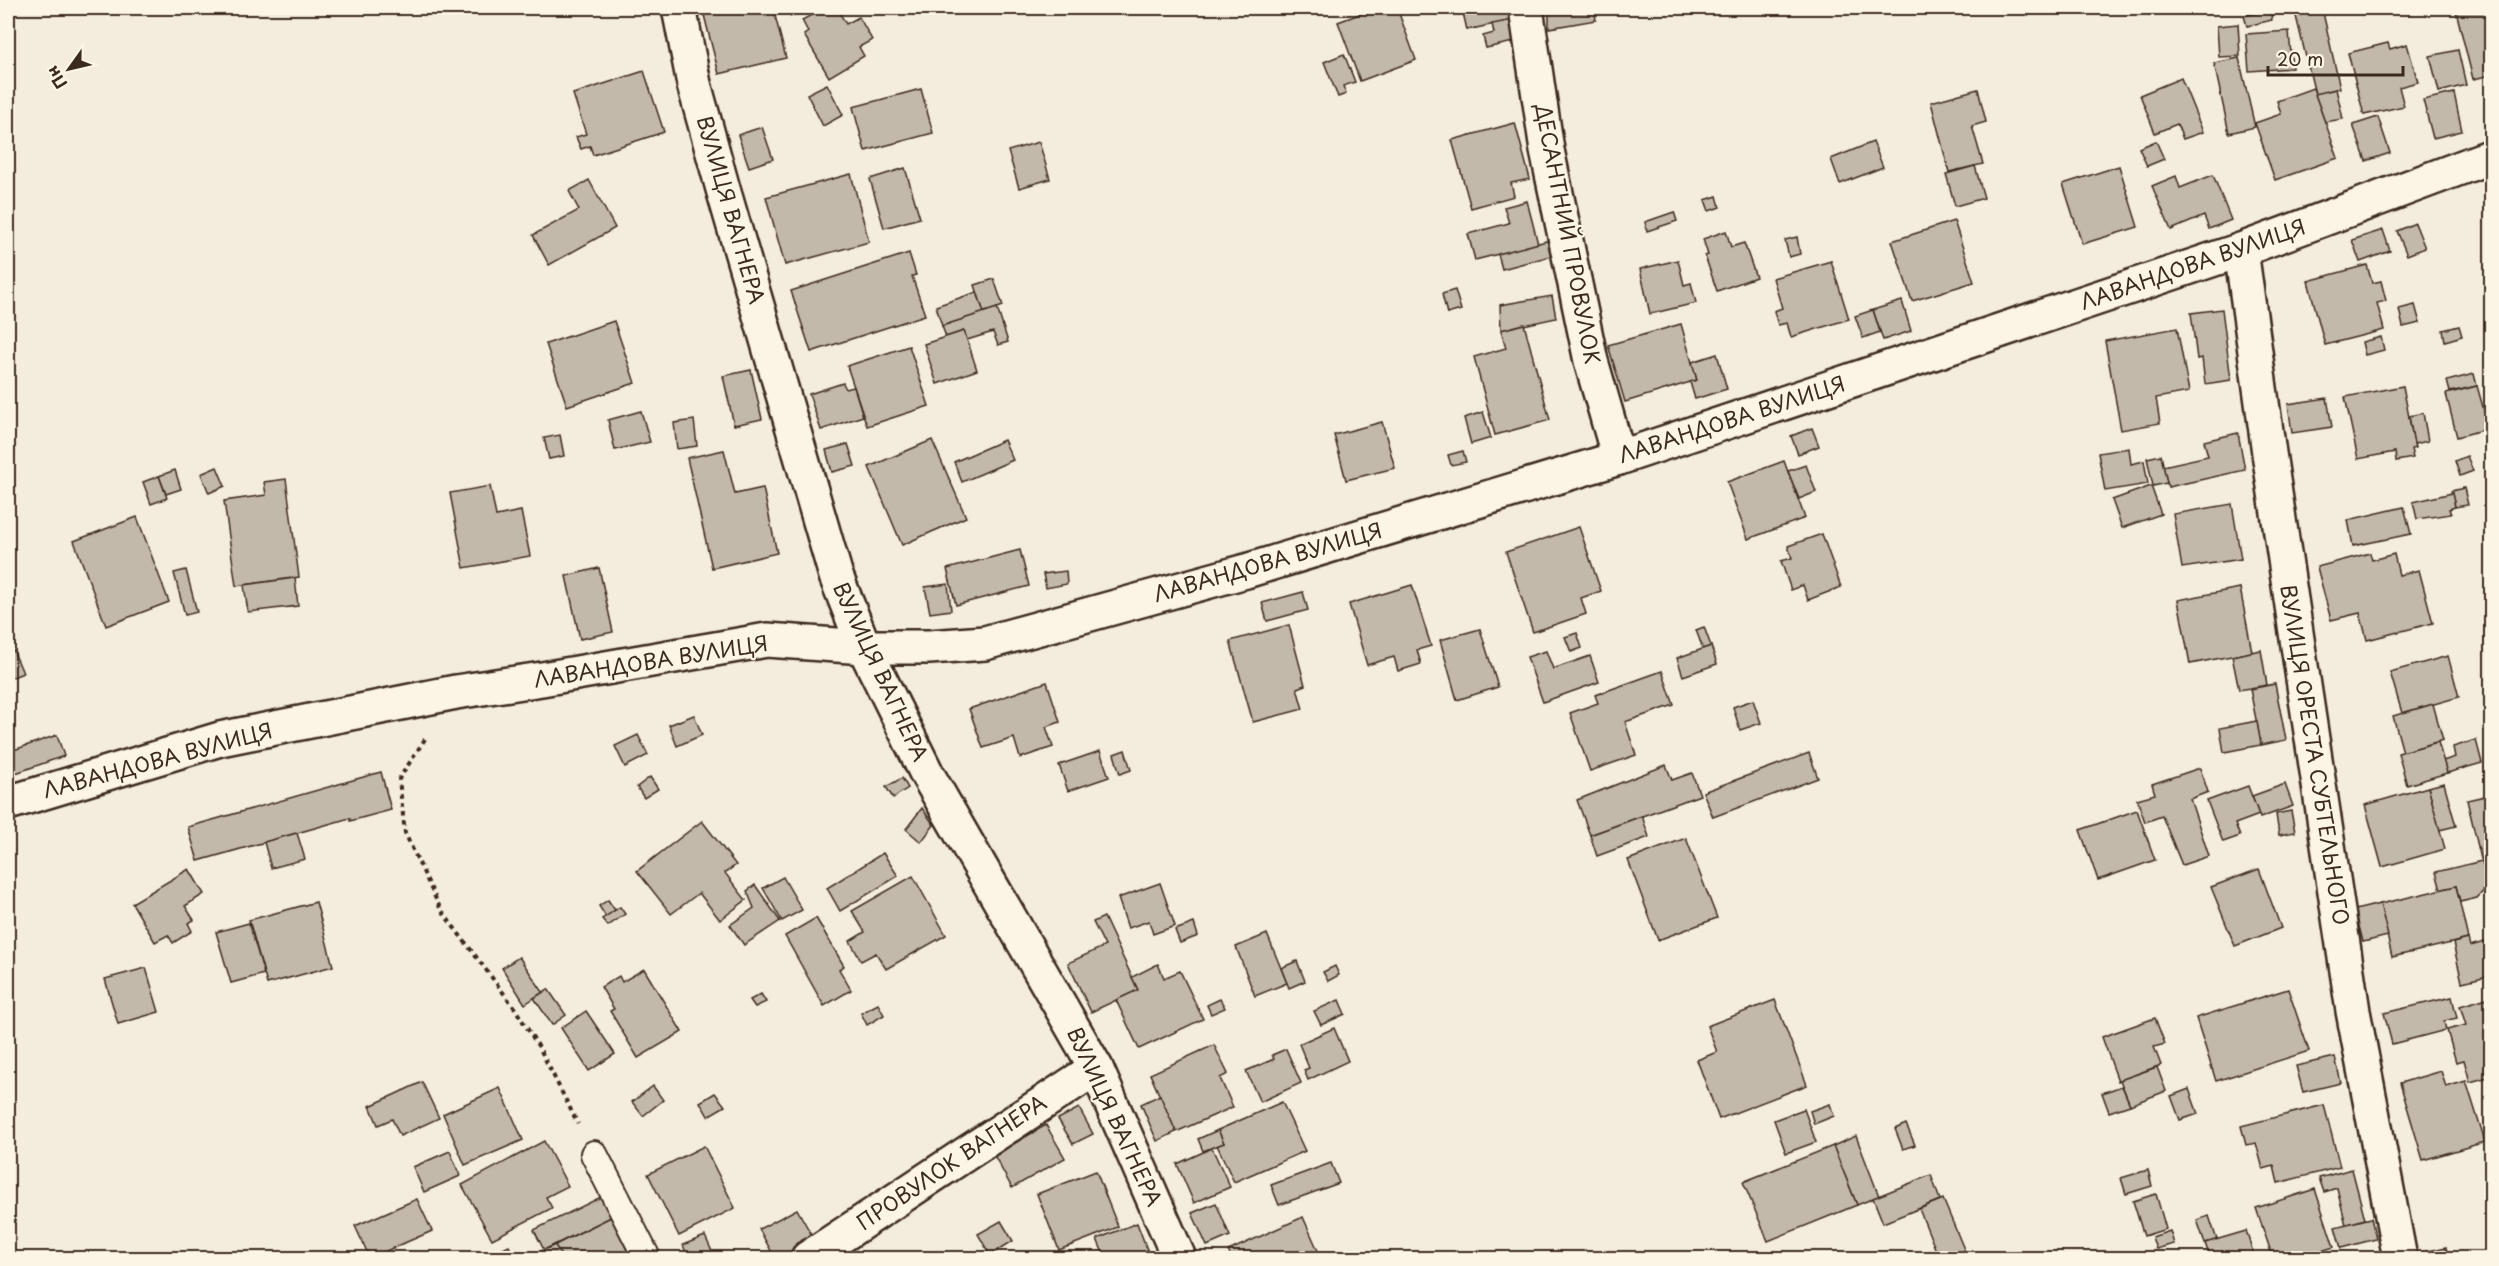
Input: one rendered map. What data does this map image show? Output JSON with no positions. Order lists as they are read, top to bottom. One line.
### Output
{"streets":{"street":["ВУЛИЦЯ ВАГНЕРА","ДЕСАНТНИЙ ПРОВУЛОК","ЛАВАНДОВА ВУЛИЦЯ","ВУЛИЦЯ ОРЕСТА СУБТЕЛЬНОГО","ПРОВУЛОК ВАГНЕРА"]},"crossings":[["ВУЛИЦЯ ВАГНЕРА","ЛАВАНДОВА ВУЛИЦЯ"],["ВУЛИЦЯ ВАГНЕРА","ПРОВУЛОК ВАГНЕРА"],["ДЕСАНТНИЙ ПРОВУЛОК","ЛАВАНДОВА ВУЛИЦЯ"],["ЛАВАНДОВА ВУЛИЦЯ","ВУЛИЦЯ ОРЕСТА СУБТЕЛЬНОГО"]],"scale_bar":"20 m","north":"bottom left"}
